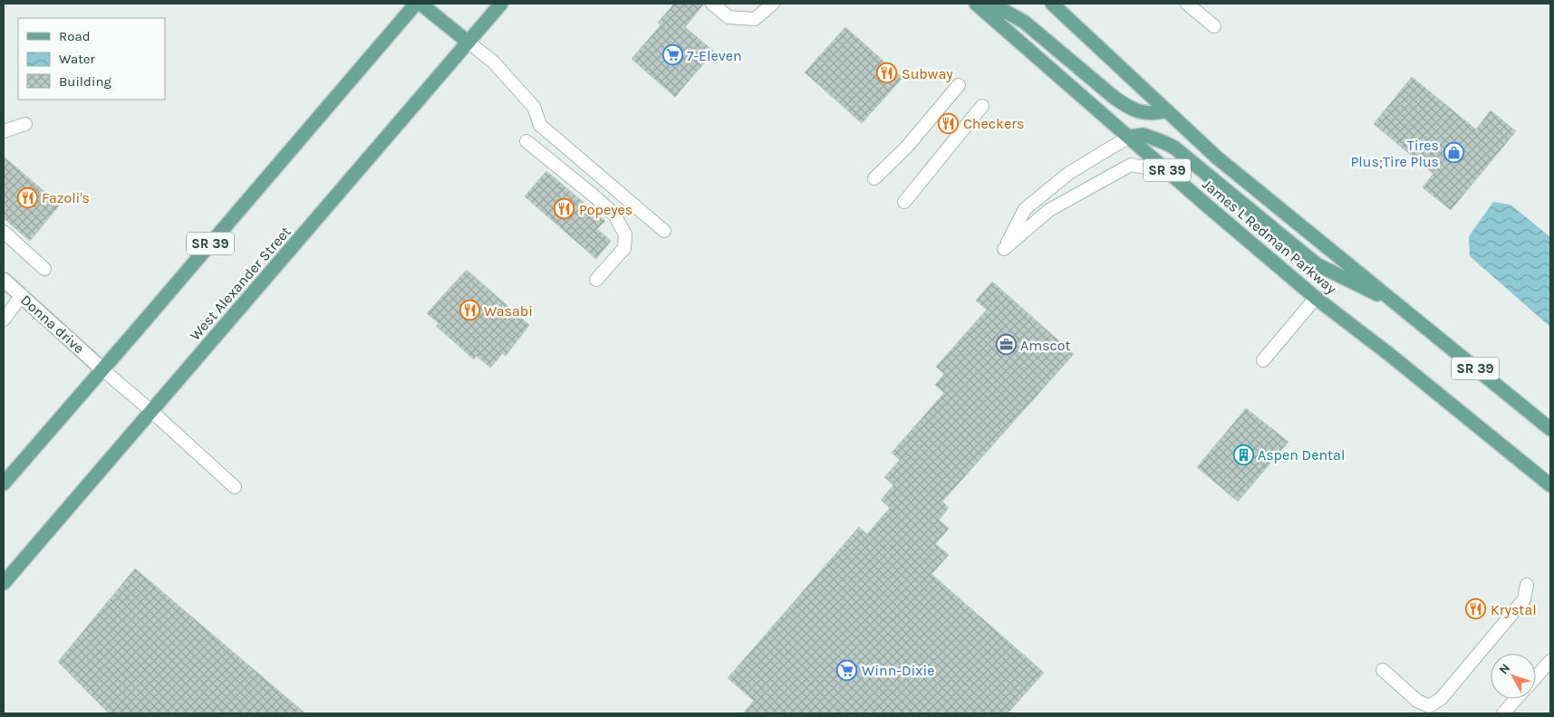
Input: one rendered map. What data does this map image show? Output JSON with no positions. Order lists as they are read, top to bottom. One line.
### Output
{"streets":{"main road":["SR 39","James L Redman Parkway","West Alexander Street"],"street":["Donna drive"]},"crossings":[["SR 39","Donna drive"]],"places":{"supermarket":["7-Eleven","Winn-Dixie"],"restaurant":["Subway","Checkers","Fazoli's","Popeyes","Wasabi","Krystal"],"shop":["Tires Plus;Tire Plus"],"office":["Amscot"],"building":["Aspen Dental"]},"legend":["Road","Water","Building"],"north":"top left"}
